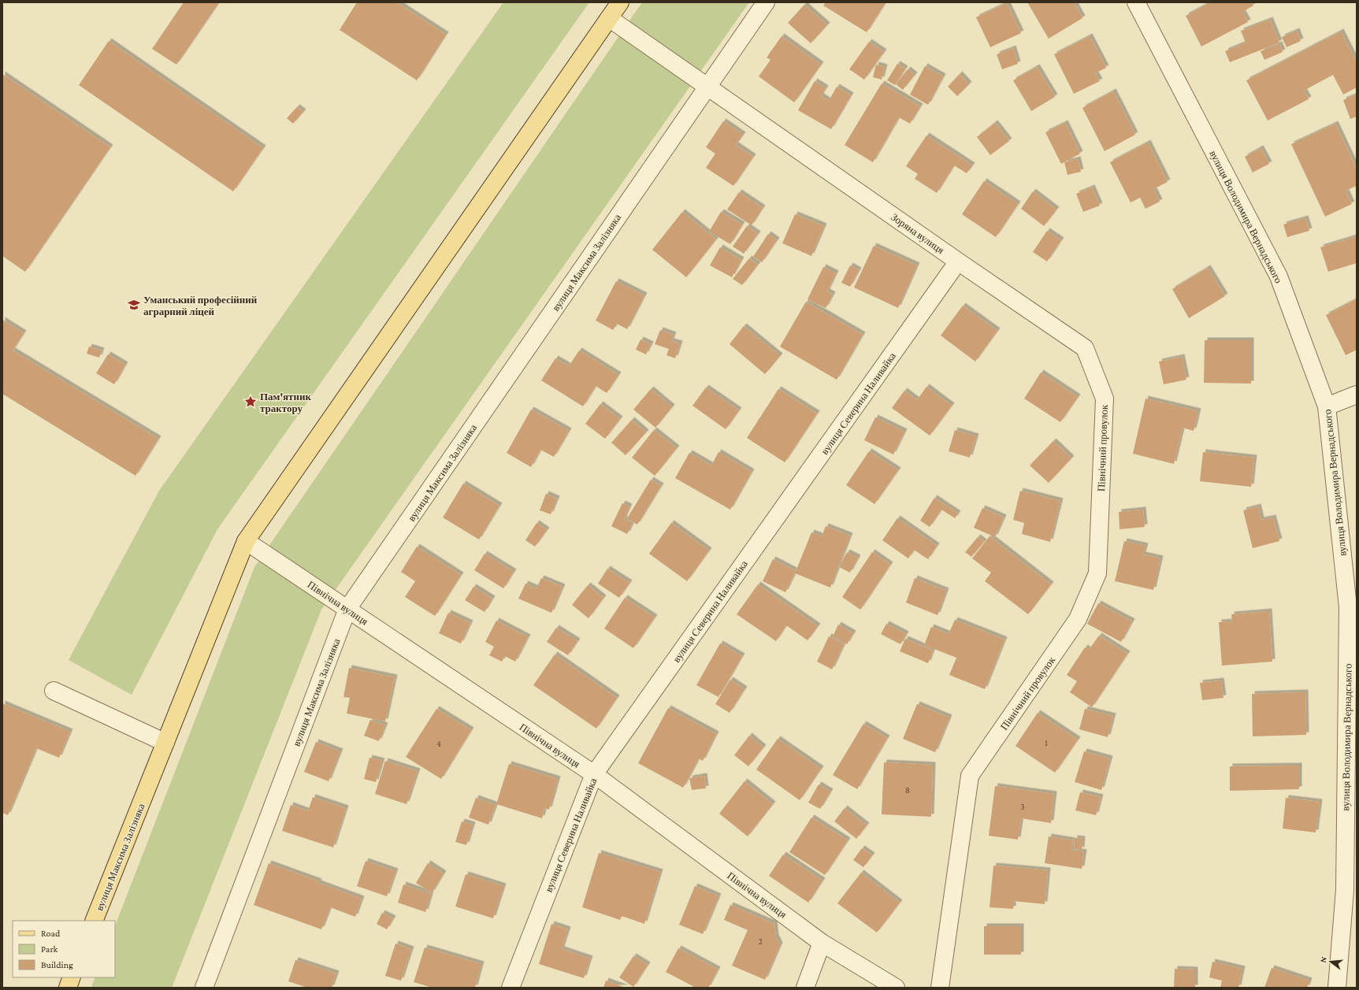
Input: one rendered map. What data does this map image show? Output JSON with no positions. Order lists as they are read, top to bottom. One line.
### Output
{"streets":{"main road":["вулиця Максима Залізняка"],"street":["вулиця Володимира Вернадського","Зоряна вулиця","вулиця Северина Наливайка","Північний провулок","Північна вулиця"]},"crossings":[["Зоряна вулиця","вулиця Максима Залізняка"],["Зоряна вулиця","вулиця Северина Наливайка"],["Зоряна вулиця","Північний провулок"],["вулиця Максима Залізняка","Північна вулиця"],["вулиця Северина Наливайка","Північна вулиця"]],"places":{"school or university":["Уманський професійний аграрний ліцей"],"place":["Пам'ятник трактору"]},"house_numbers":["1","4","8","3","2"],"legend":["Road","Park","Building"],"north":"left"}
